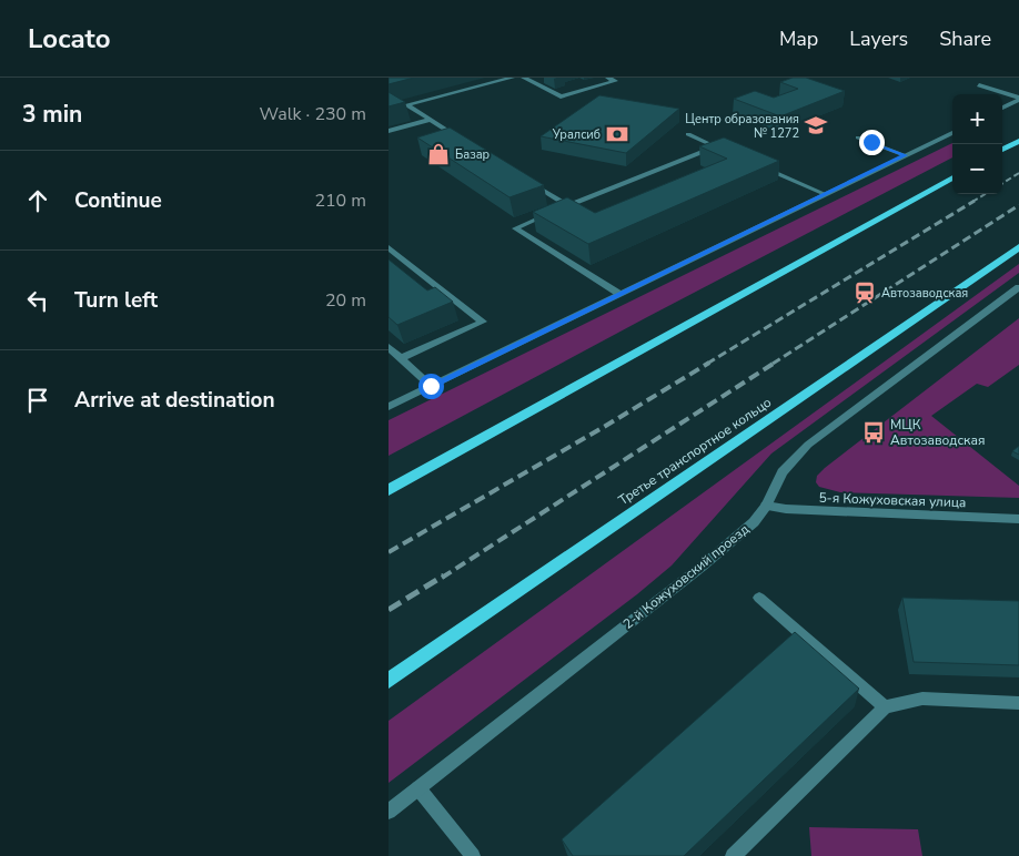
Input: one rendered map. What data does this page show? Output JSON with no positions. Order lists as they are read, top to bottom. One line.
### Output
{"streets":{"main road":["Третье транспортное кольцо"],"street":["5-я Кожуховская улица","2-й Кожуховский проезд"]},"crossings":[["5-я Кожуховская улица","2-й Кожуховский проезд"]],"places":{"school or university":["Центр образования № 1272"],"bank":["Уралсиб"],"shop":["Базар"],"station":["Автозаводская"],"bus stop":["МЦК Автозаводская"]},"page":{"header":"Locato","nav":["Map","Layers","Share"],"heading":["3 min","Walk · 230 m"],"map_buttons":["+","−"],"list":[["Continue","210 m"],["Turn left","20 m"],"Arrive at destination"]}}
